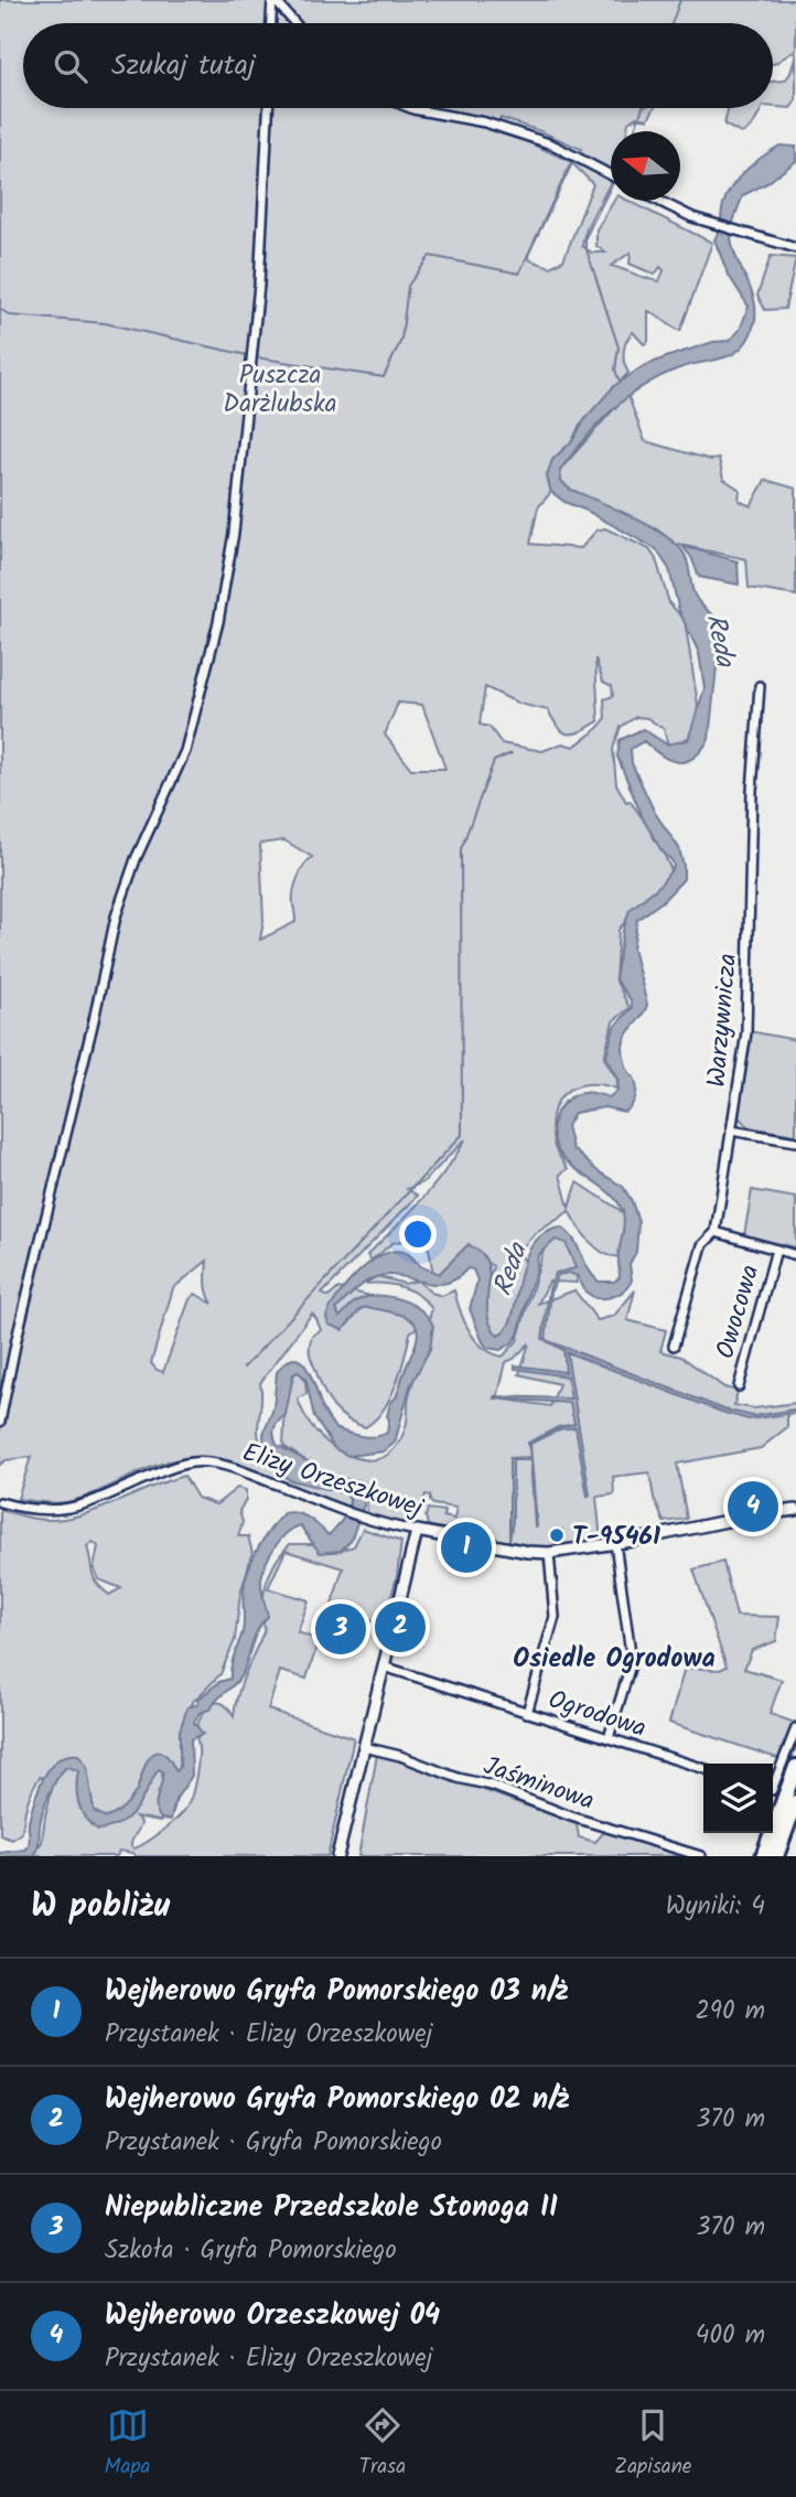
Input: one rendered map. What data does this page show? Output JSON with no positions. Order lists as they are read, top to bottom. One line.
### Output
{"streets":{"street":["Warzywnicza","Owocowa","Elizy Orzeszkowej","Ogrodowa","Jaśminowa"]},"districts":["Osiedle Ogrodowa"],"water":["Reda"],"parks":["Puszcza Darżlubska"],"places":["T-95461"],"north":"left","page":{"search":"Szukaj tutaj","pins":["4","1","2","3"],"heading":["W pobliżu","Wyniki: 4"],"list":[{"mark":"1","name":"Wejherowo Gryfa Pomorskiego 03 n/ż","note":"Przystanek · Elizy Orzeszkowej","value":"290 m"},{"mark":"2","name":"Wejherowo Gryfa Pomorskiego 02 n/ż","note":"Przystanek · Gryfa Pomorskiego","value":"370 m"},{"mark":"3","name":"Niepubliczne Przedszkole Stonoga II","note":"Szkoła · Gryfa Pomorskiego","value":"370 m"},{"mark":"4","name":"Wejherowo Orzeszkowej 04","note":"Przystanek · Elizy Orzeszkowej","value":"400 m"}],"nav":["Mapa","Trasa","Zapisane"]}}
